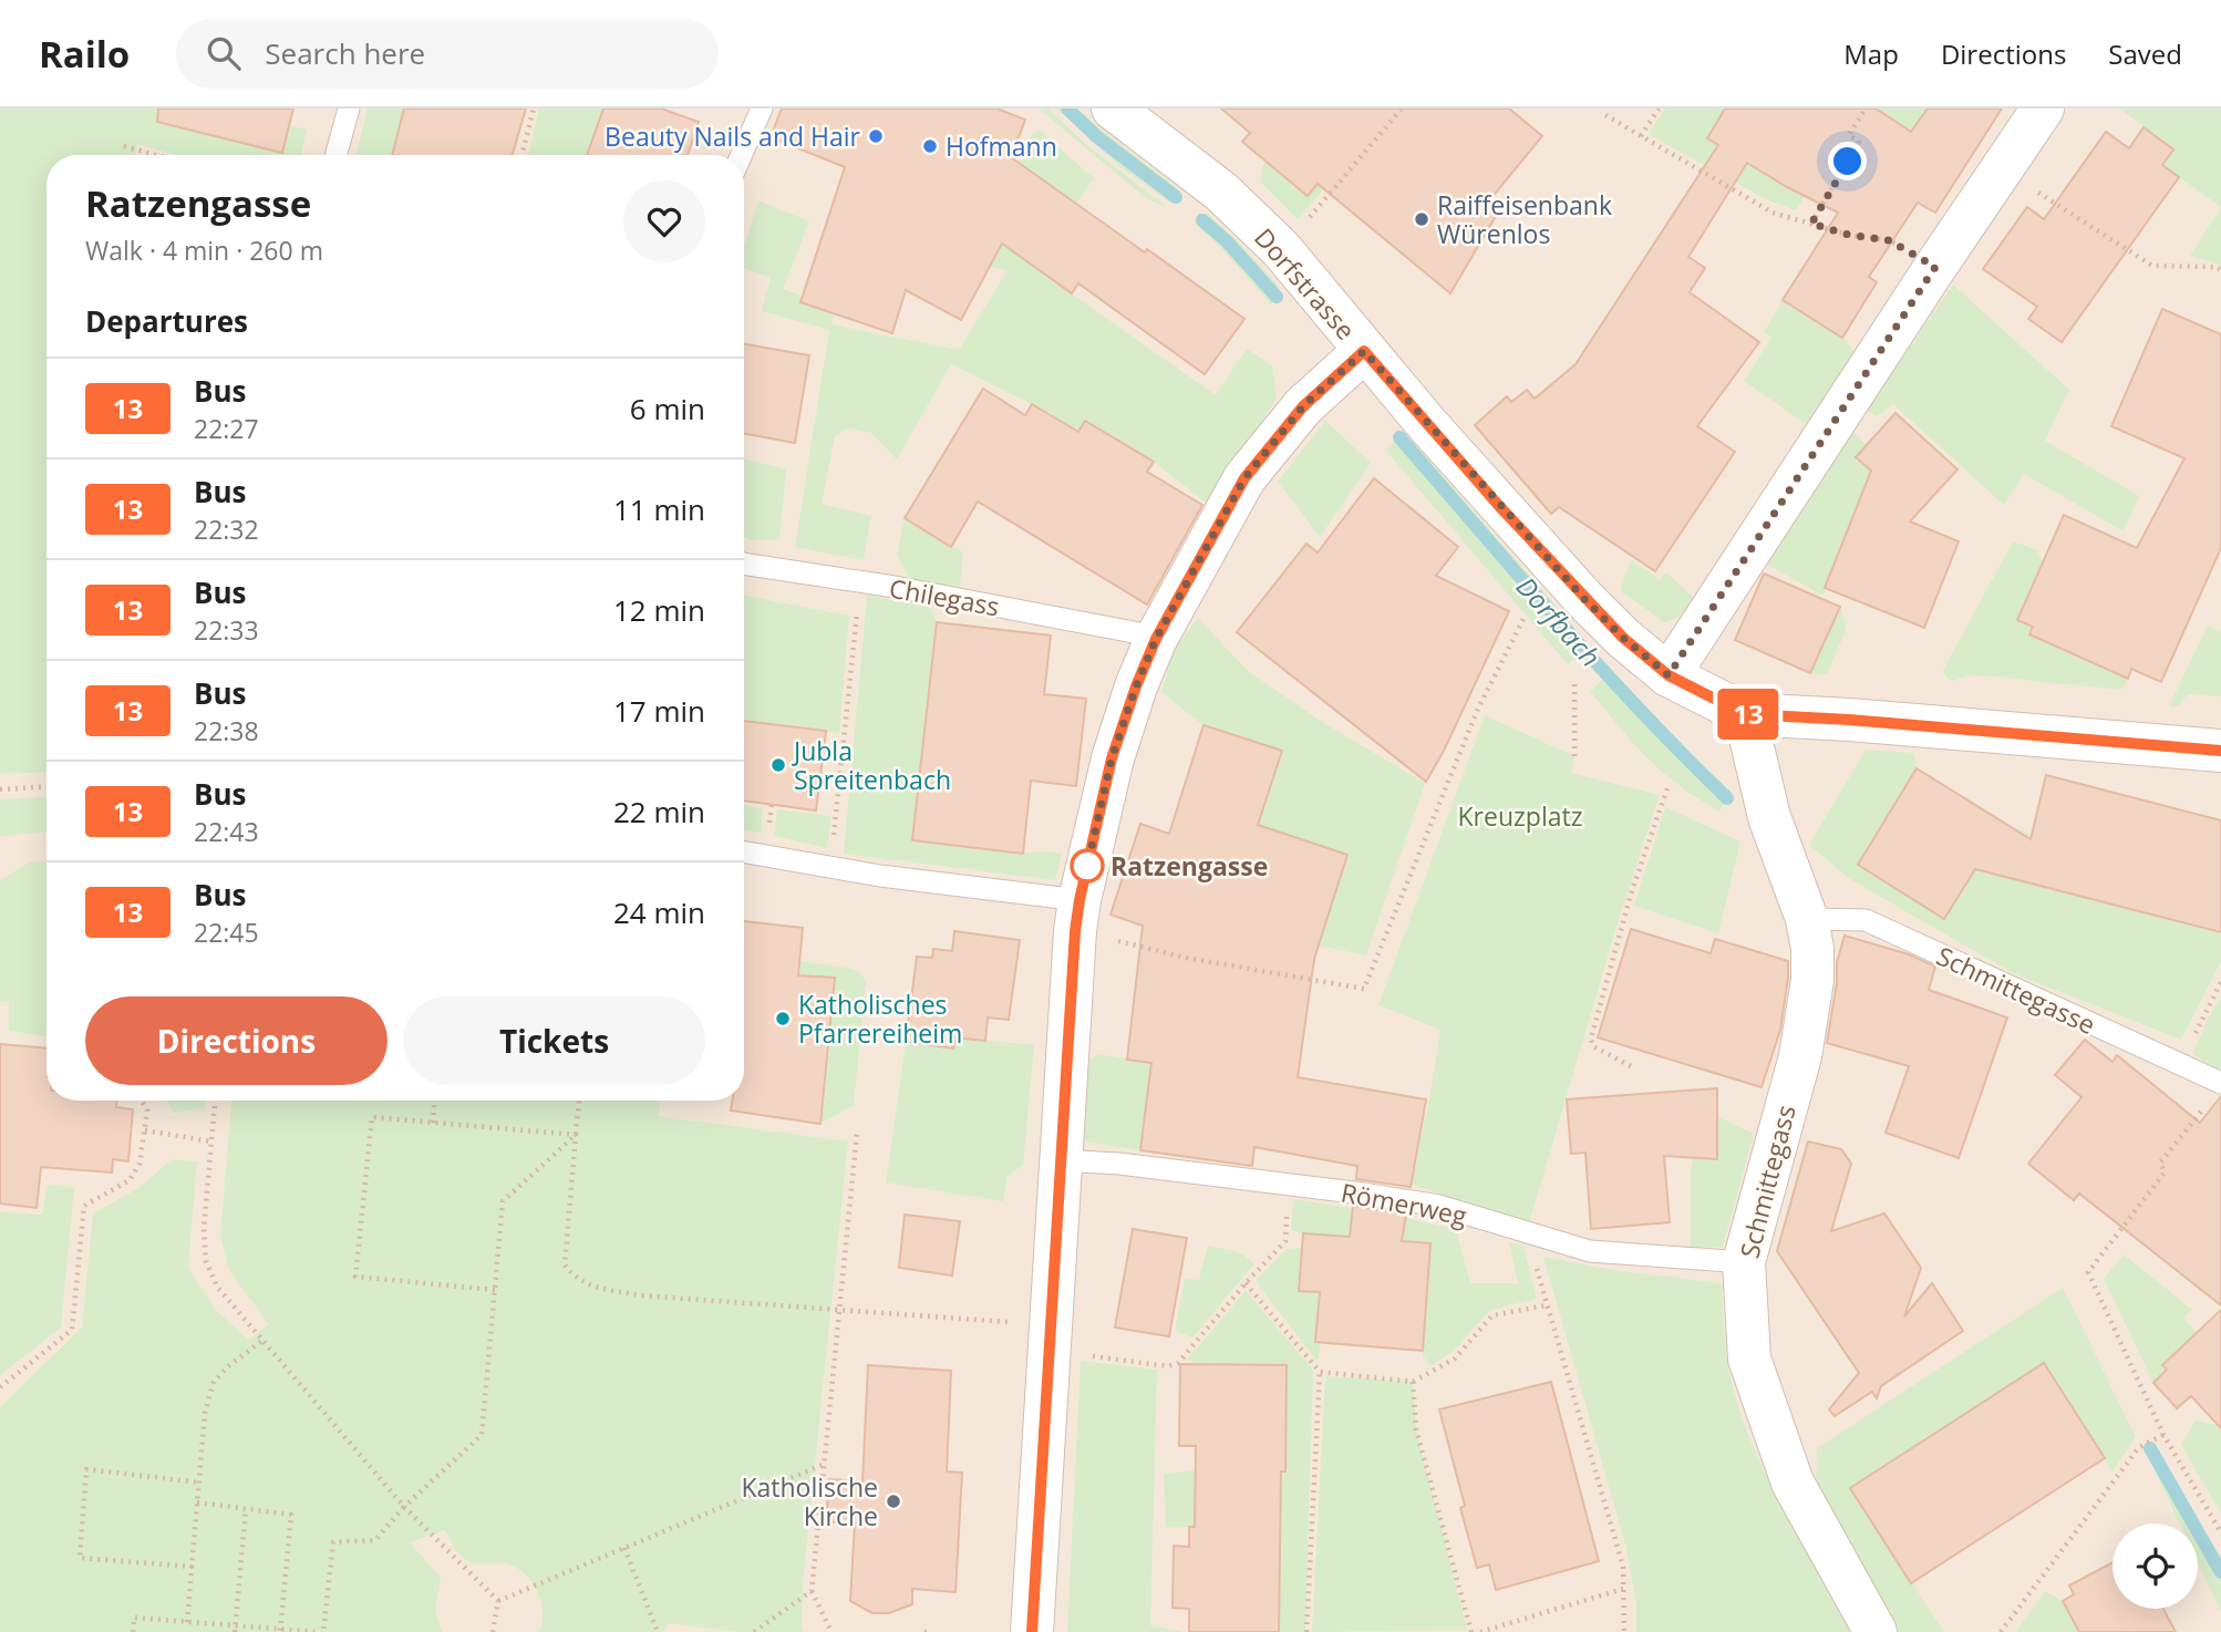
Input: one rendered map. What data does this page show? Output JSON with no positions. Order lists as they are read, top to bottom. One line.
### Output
{"streets":{"street":["Dorfstrasse","Schmittegass"],"lane":["Chilegass","Schmittegasse","Römerweg"]},"crossings":[["Dorfstrasse","Schmittegass"],["Schmittegasse","Schmittegass"],["Schmittegass","Römerweg"]],"water":["Dorfbach"],"parks":["Kreuzplatz"],"places":["Beauty Nails and Hair","Hofmann","Raiffeisenbank Würenlos","Jubla Spreitenbach","Ratzengasse","Katholisches Pfarrereiheim","Katholische Kirche"],"lines":["bus line 13"],"page":{"header":"Railo","search":"Search here","nav":["Map","Directions","Saved"],"on_map":"13","heading":[["Ratzengasse","Walk · 4 min · 260 m"],"Departures"],"list":[{"mark":"13","name":"Bus","note":"22:27","value":"6 min"},{"mark":"13","name":"Bus","note":"22:32","value":"11 min"},{"mark":"13","name":"Bus","note":"22:33","value":"12 min"},{"mark":"13","name":"Bus","note":"22:38","value":"17 min"},{"mark":"13","name":"Bus","note":"22:43","value":"22 min"},{"mark":"13","name":"Bus","note":"22:45","value":"24 min"}],"buttons":["Directions","Tickets"]}}
